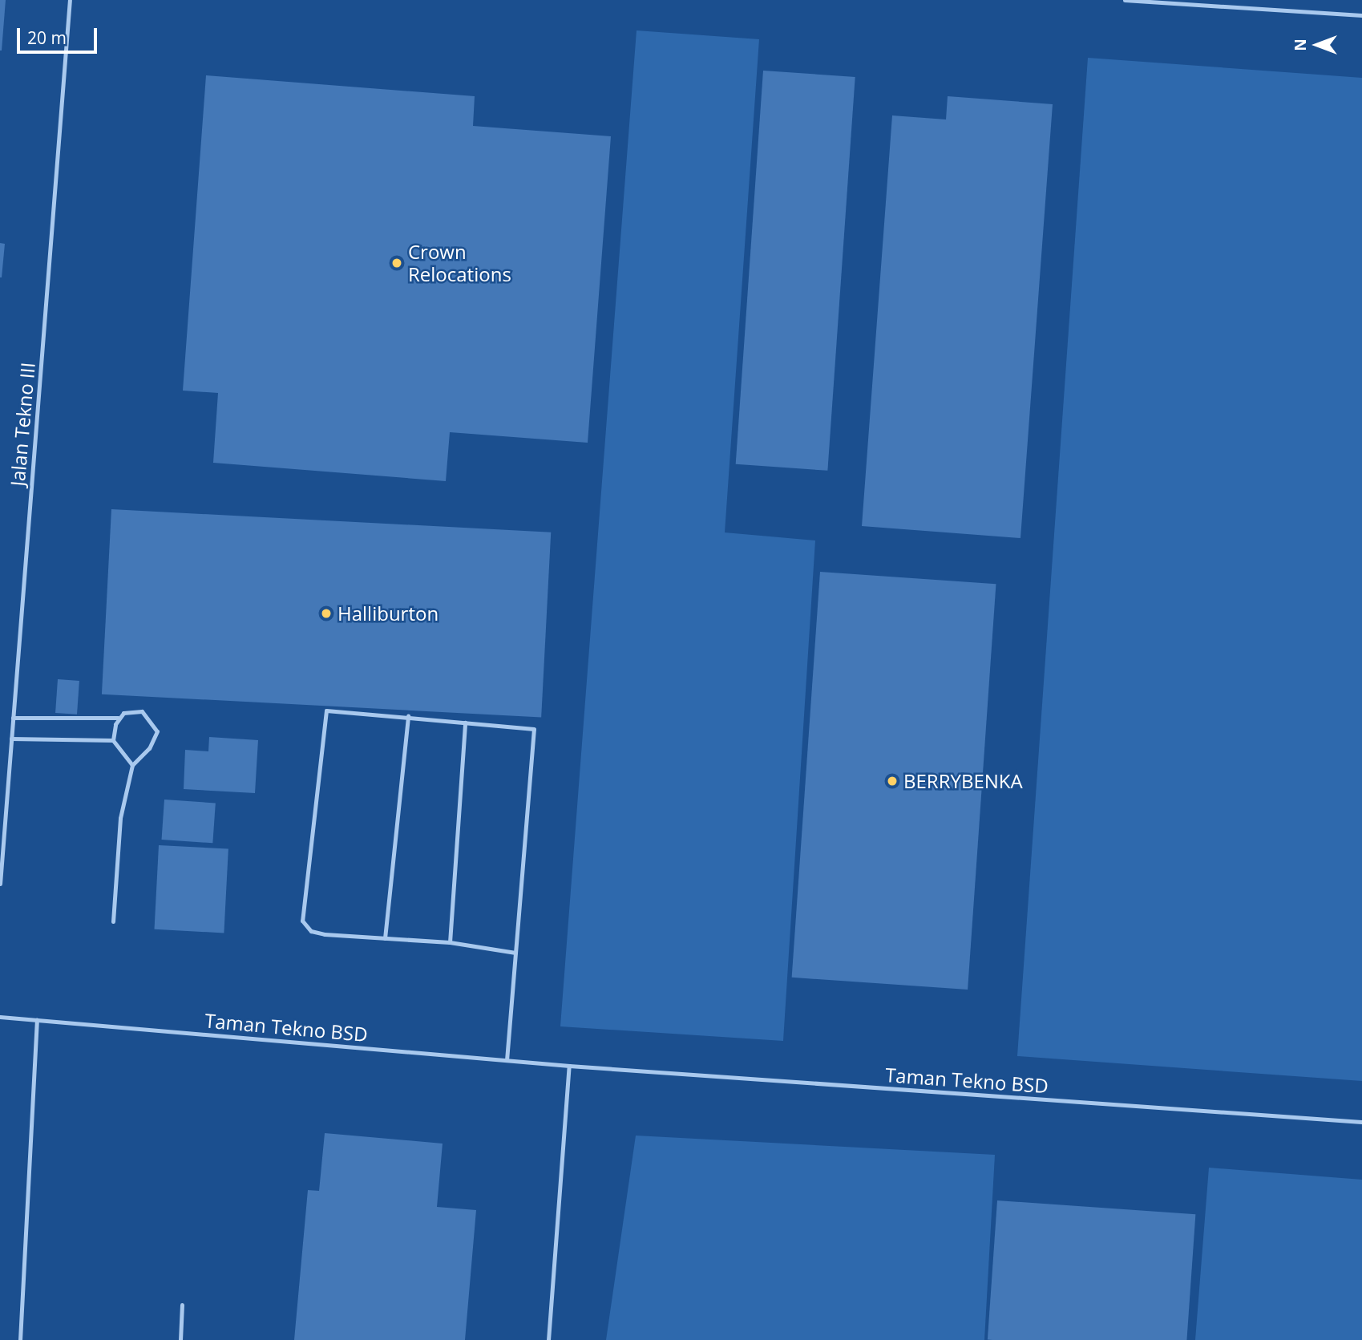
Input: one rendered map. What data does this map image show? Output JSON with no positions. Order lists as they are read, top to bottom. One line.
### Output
{"streets":{"lane":["Jalan Tekno III","Taman Tekno BSD"]},"places":["Crown Relocations","Halliburton","BERRYBENKA"],"scale_bar":"20 m","north":"left"}
